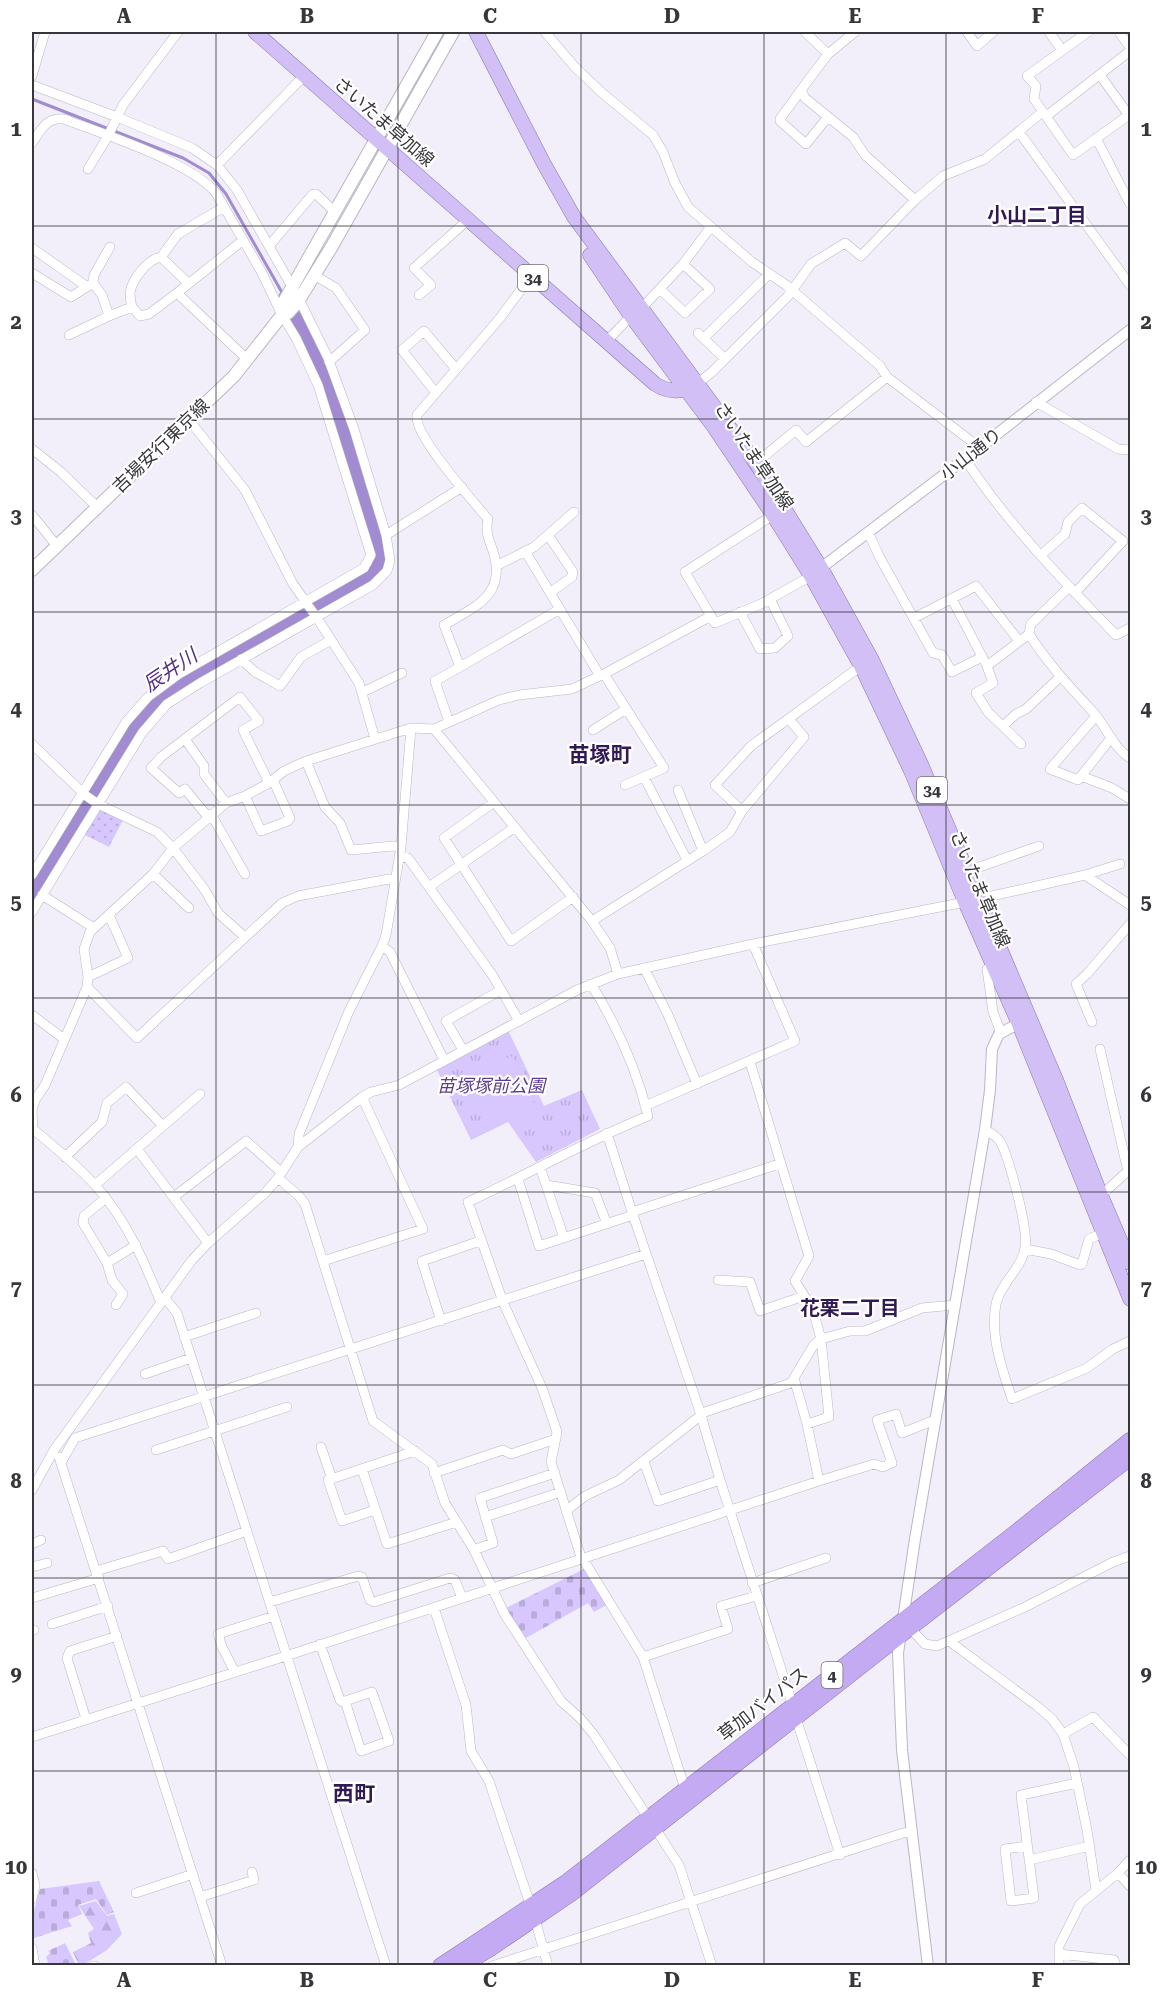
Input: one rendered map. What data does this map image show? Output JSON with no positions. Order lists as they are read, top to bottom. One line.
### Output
{"streets":{"highway":["4","草加バイパス"],"main road":["さいたま草加線","34","吉場安行東京線"],"street":["小山通り"]},"crossings":[["さいたま草加線","吉場安行東京線"],["さいたま草加線","小山通り"]],"districts":["小山二丁目","苗塚町","花栗二丁目","西町"],"water":["辰井川"],"parks":["苗塚塚前公園"],"grid":{"columns":["A","B","C","D","E","F"],"rows":["1","2","3","4","5","6","7","8","9","10"]}}
